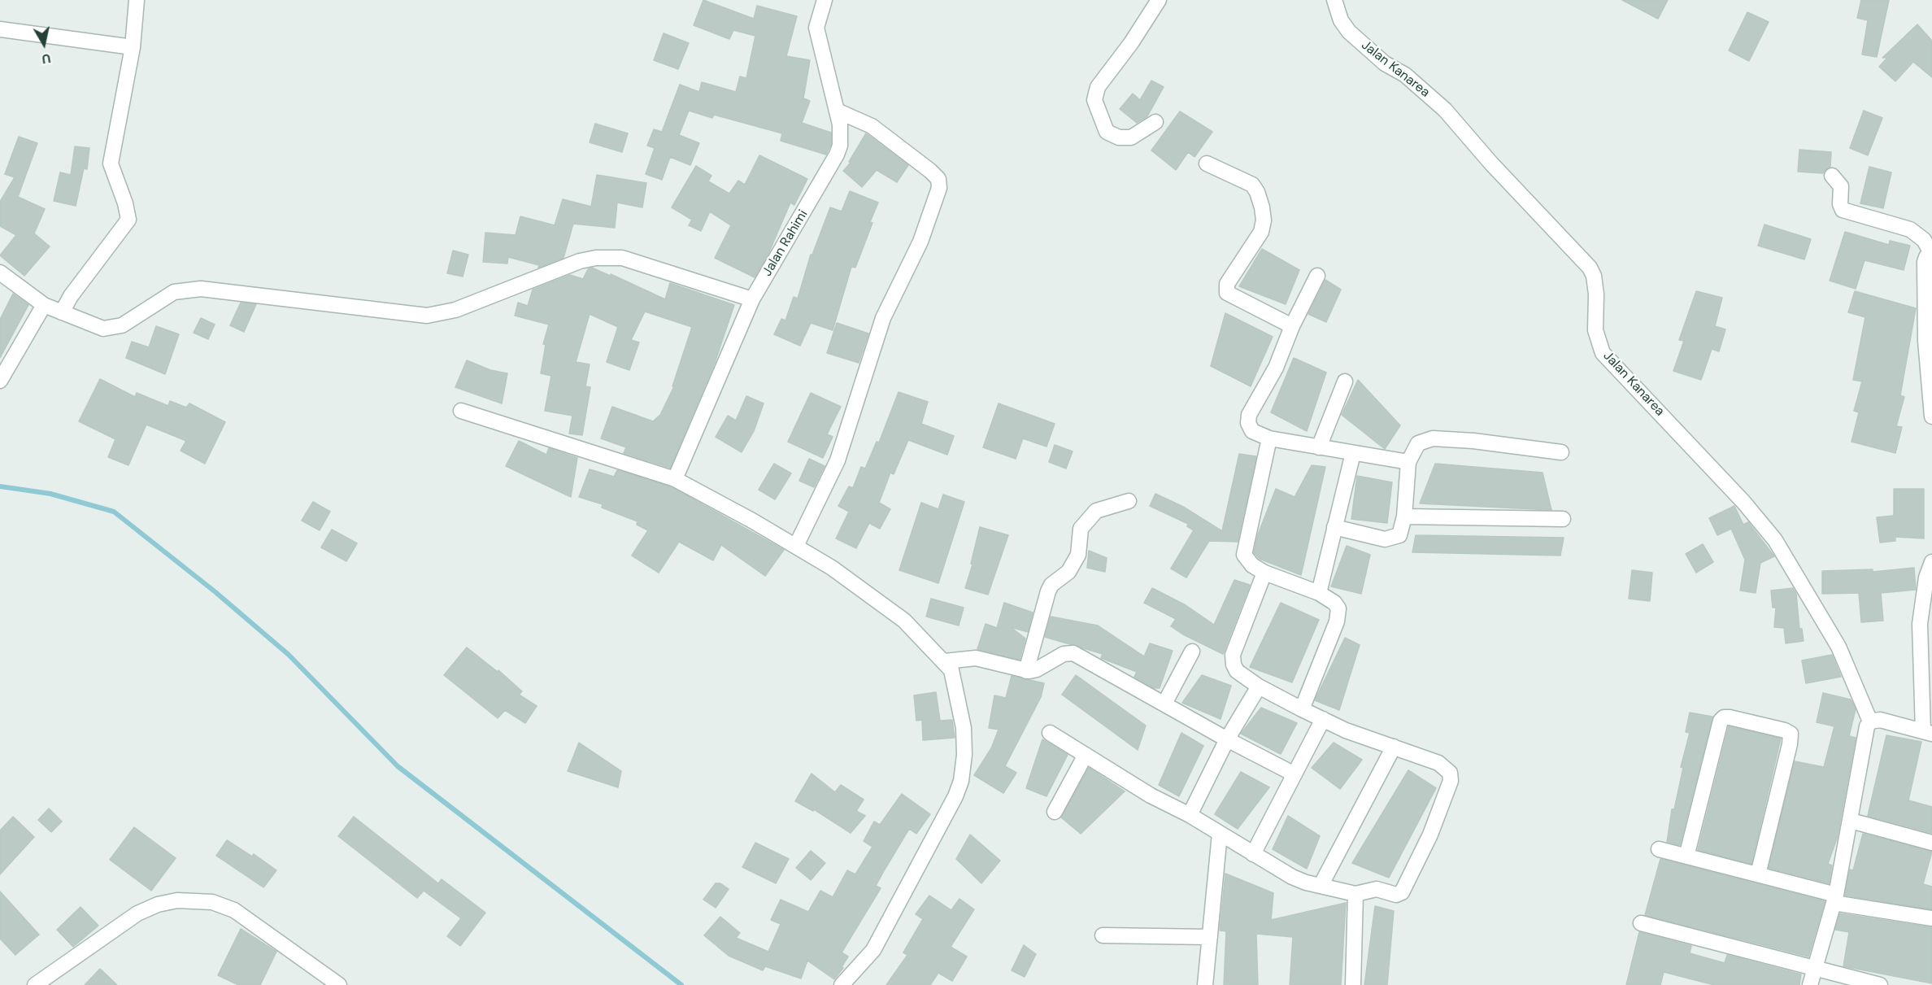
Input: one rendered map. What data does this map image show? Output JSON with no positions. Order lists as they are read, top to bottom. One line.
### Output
{"streets":{"street":["Jalan Kanarea","Jalan Rahimi"]},"north":"bottom"}
